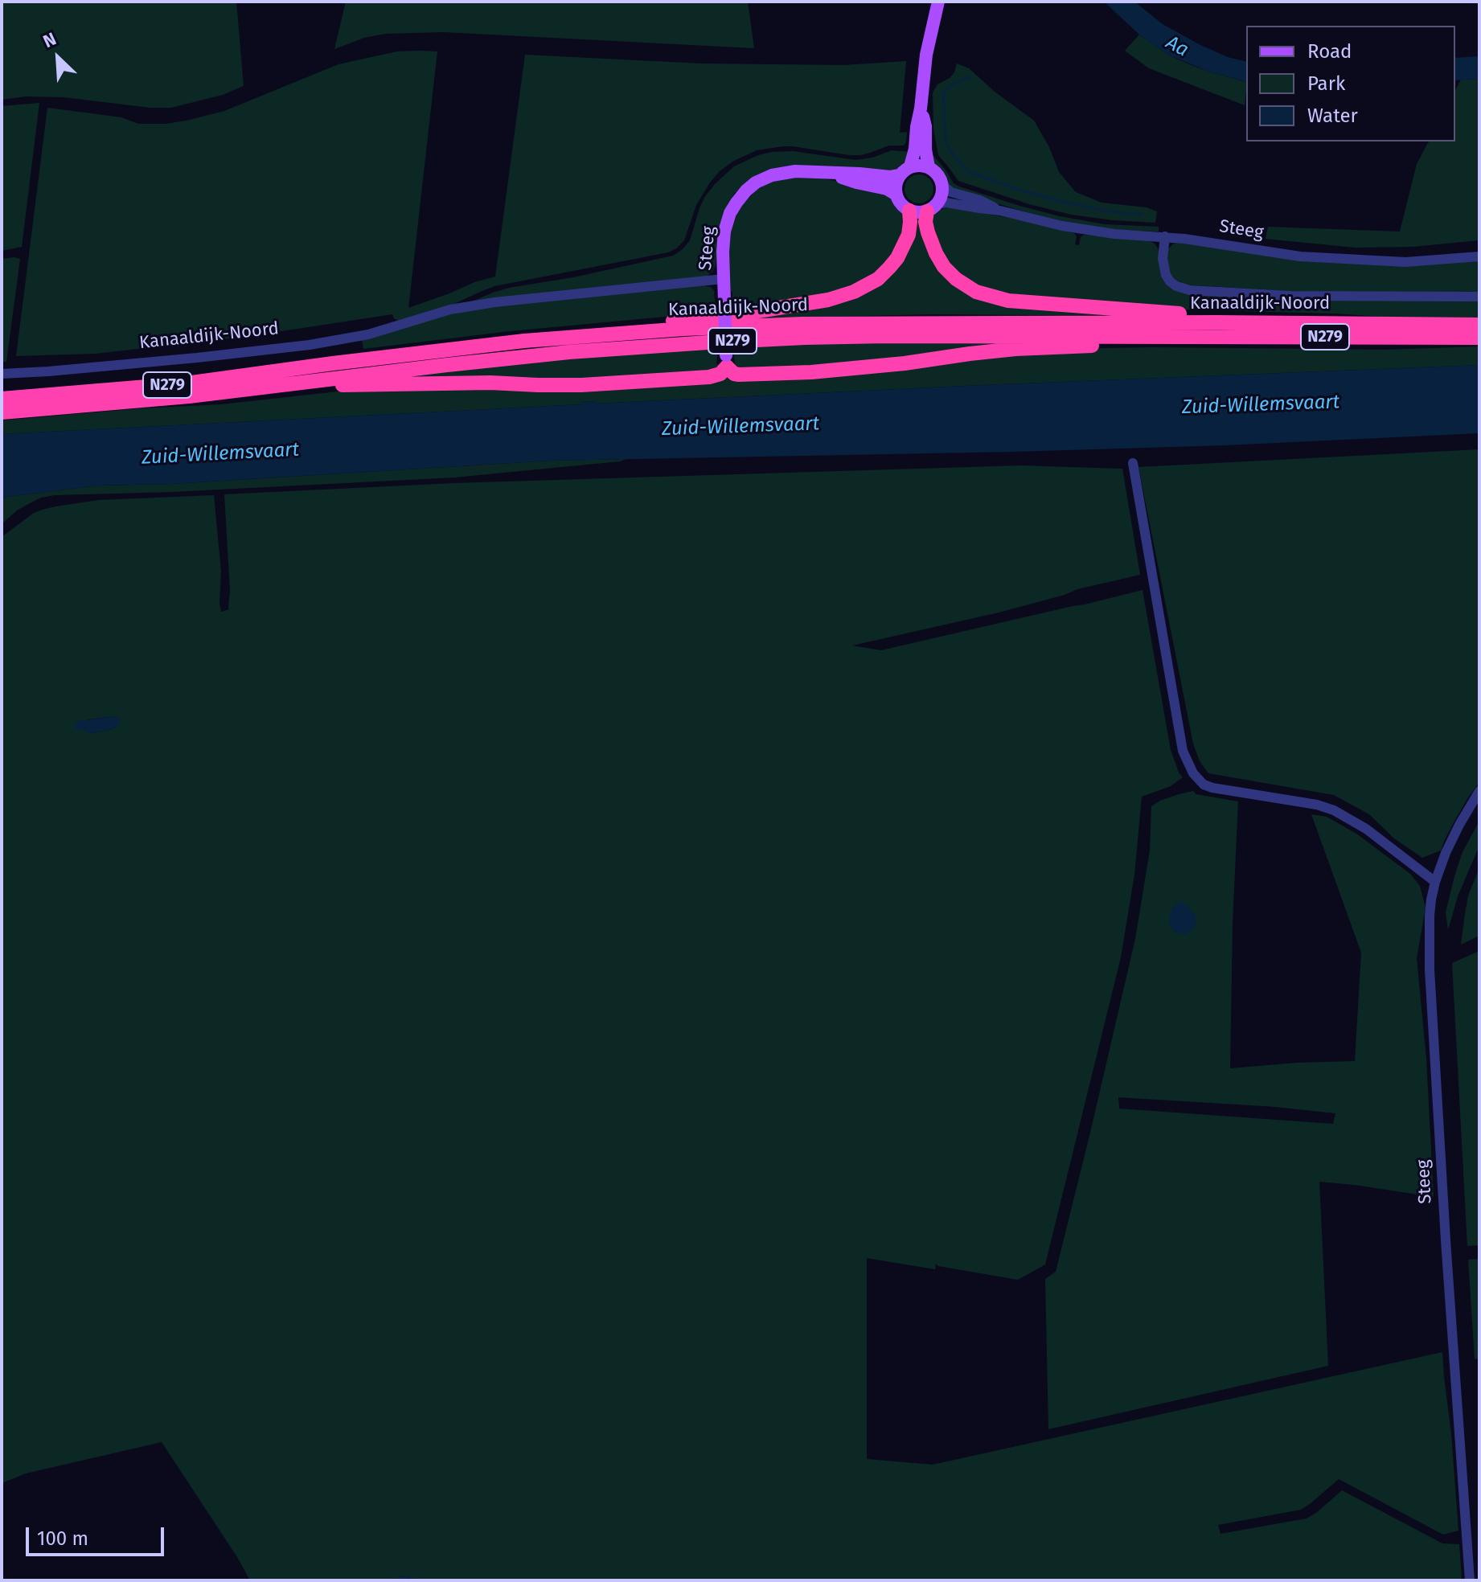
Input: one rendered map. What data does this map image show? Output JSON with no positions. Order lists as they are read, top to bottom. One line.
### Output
{"streets":{"highway":["Kanaaldijk-Noord","N279"],"main road":["Steeg"]},"crossings":[["Steeg","Kanaaldijk-Noord"],["Steeg","N279"],["Kanaaldijk-Noord","N279"]],"water":["Aa","Zuid-Willemsvaart"],"legend":["Road","Park","Water"],"scale_bar":"100 m","north":"top left"}
